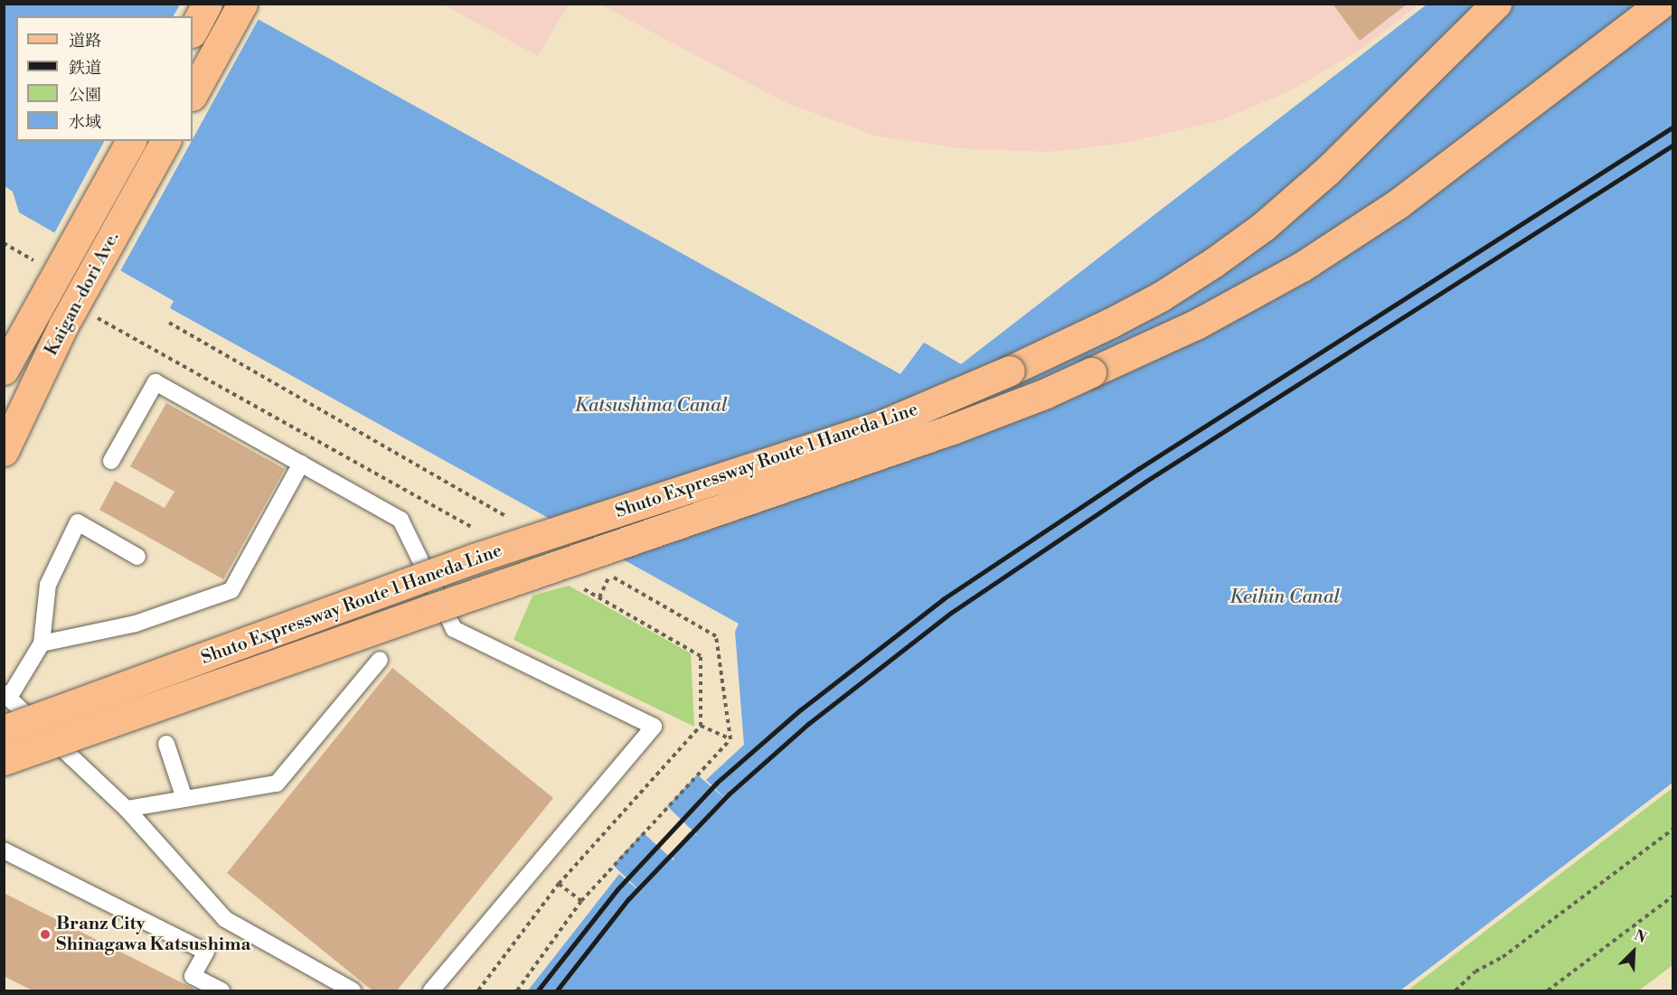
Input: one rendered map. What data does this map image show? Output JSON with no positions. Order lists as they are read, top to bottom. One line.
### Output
{"streets":{"main road":["Kaigan-dori Ave.","Shuto Expressway Route 1 Haneda Line"]},"water":["Katsushima Canal","Keihin Canal"],"places":["Branz City Shinagawa Katsushima"],"legend":["道路","鉄道","公園","水域"],"north":"top right"}
